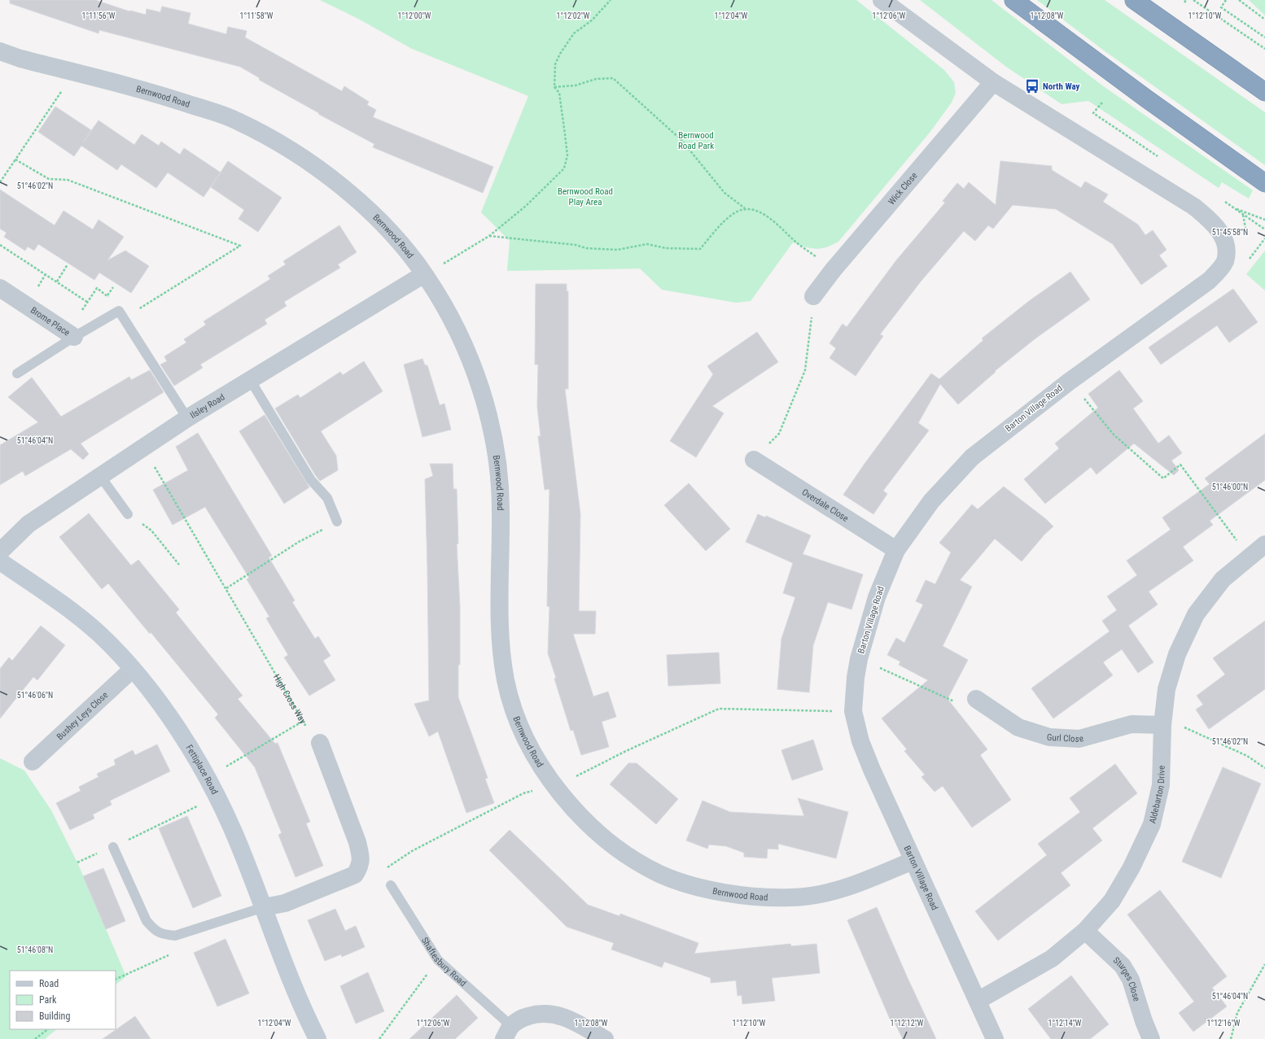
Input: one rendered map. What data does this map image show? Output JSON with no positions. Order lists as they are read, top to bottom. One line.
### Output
{"streets":{"street":["Bernwood Road","Wick Close","Brome Place","Ilsley Road","Barton Village Road","Overdale Close","Bushey Leys Close","Gurl Close","Fettiplace Road","Aldebarton Drive","Shaftesbury Road","Sturges Close"],"path":["High Cross Way"]},"crossings":[["Bernwood Road","Ilsley Road"],["Bernwood Road","Barton Village Road"],["Wick Close","Barton Village Road"],["Ilsley Road","High Cross Way"],["Barton Village Road","Overdale Close"],["Barton Village Road","Aldebarton Drive"],["Bushey Leys Close","Fettiplace Road"],["Gurl Close","Aldebarton Drive"],["Aldebarton Drive","Sturges Close"]],"parks":["Bernwood Road Park","Bernwood Road Play Area"],"places":{"bus stop":["North Way"]},"legend":["Road","Park","Building"],"coordinates":["1°11'56\"W","1°11'58\"W","1°12'02\"W","1°12'04\"W","1°12'06\"W","1°12'08\"W","1°12'10\"W","1°12'00\"W","51°46'02\"N","51°45'58\"N","51°46'04\"N","51°46'00\"N","51°46'06\"N","51°46'08\"N","1°12'12\"W","1°12'14\"W","1°12'16\"W"]}
